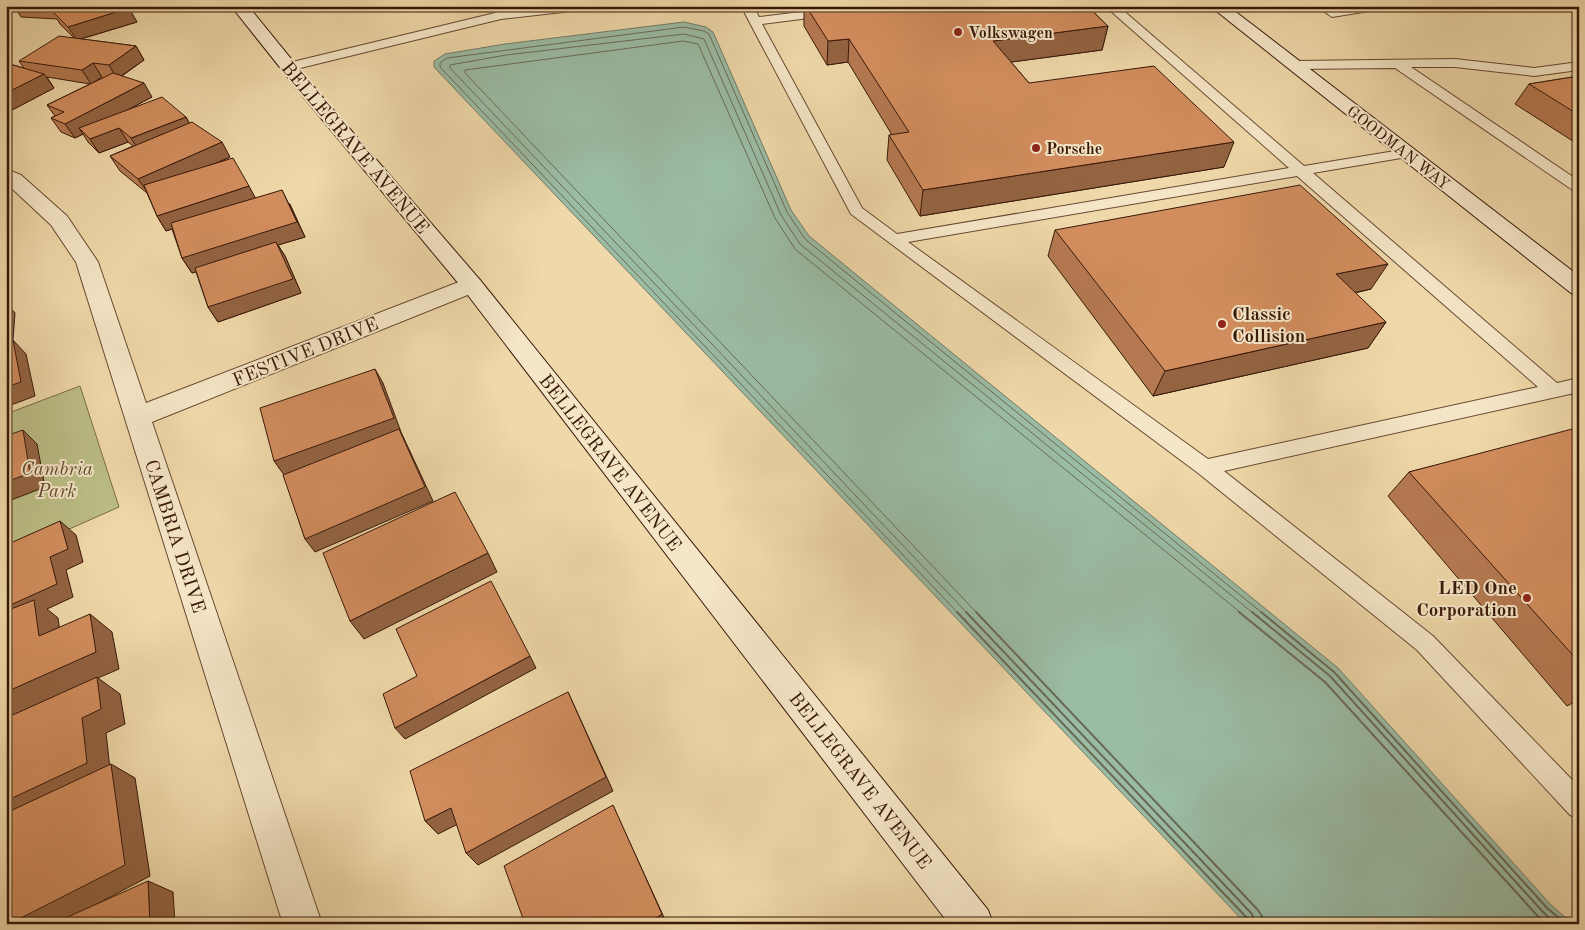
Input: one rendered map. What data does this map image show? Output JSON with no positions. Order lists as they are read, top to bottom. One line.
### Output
{"streets":{"street":["BELLEGRAVE AVENUE","GOODMAN WAY","FESTIVE DRIVE","CAMBRIA DRIVE"]},"crossings":[["BELLEGRAVE AVENUE","FESTIVE DRIVE"],["FESTIVE DRIVE","CAMBRIA DRIVE"]],"parks":["Cambria Park"],"places":["Volkswagen","Porsche","Classic Collision","LED One Corporation"]}
